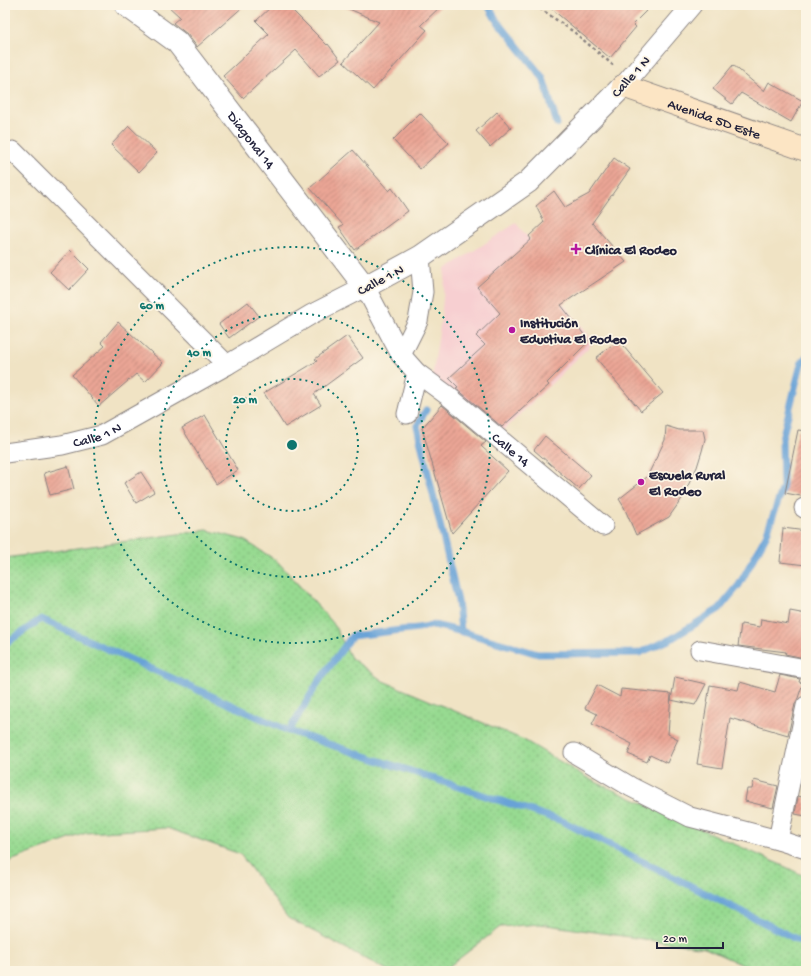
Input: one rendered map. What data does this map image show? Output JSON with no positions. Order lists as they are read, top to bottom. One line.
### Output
{"streets":{"main road":["Avenida 5D Este"],"street":["Calle 1 N","Diagonal 14","Calle 14"]},"crossings":[["Calle 1 N","Avenida 5D Este"],["Calle 1 N","Diagonal 14"],["Calle 1 N","Calle 14"],["Diagonal 14","Calle 14"]],"places":{"health":["Clínica El Rodeo"],"other":["Institución Eductiva El Rodeo","Escuela Rural El Rodeo"]},"scale_bar":"20 m","rings":["60 m","40 m","20 m"]}
